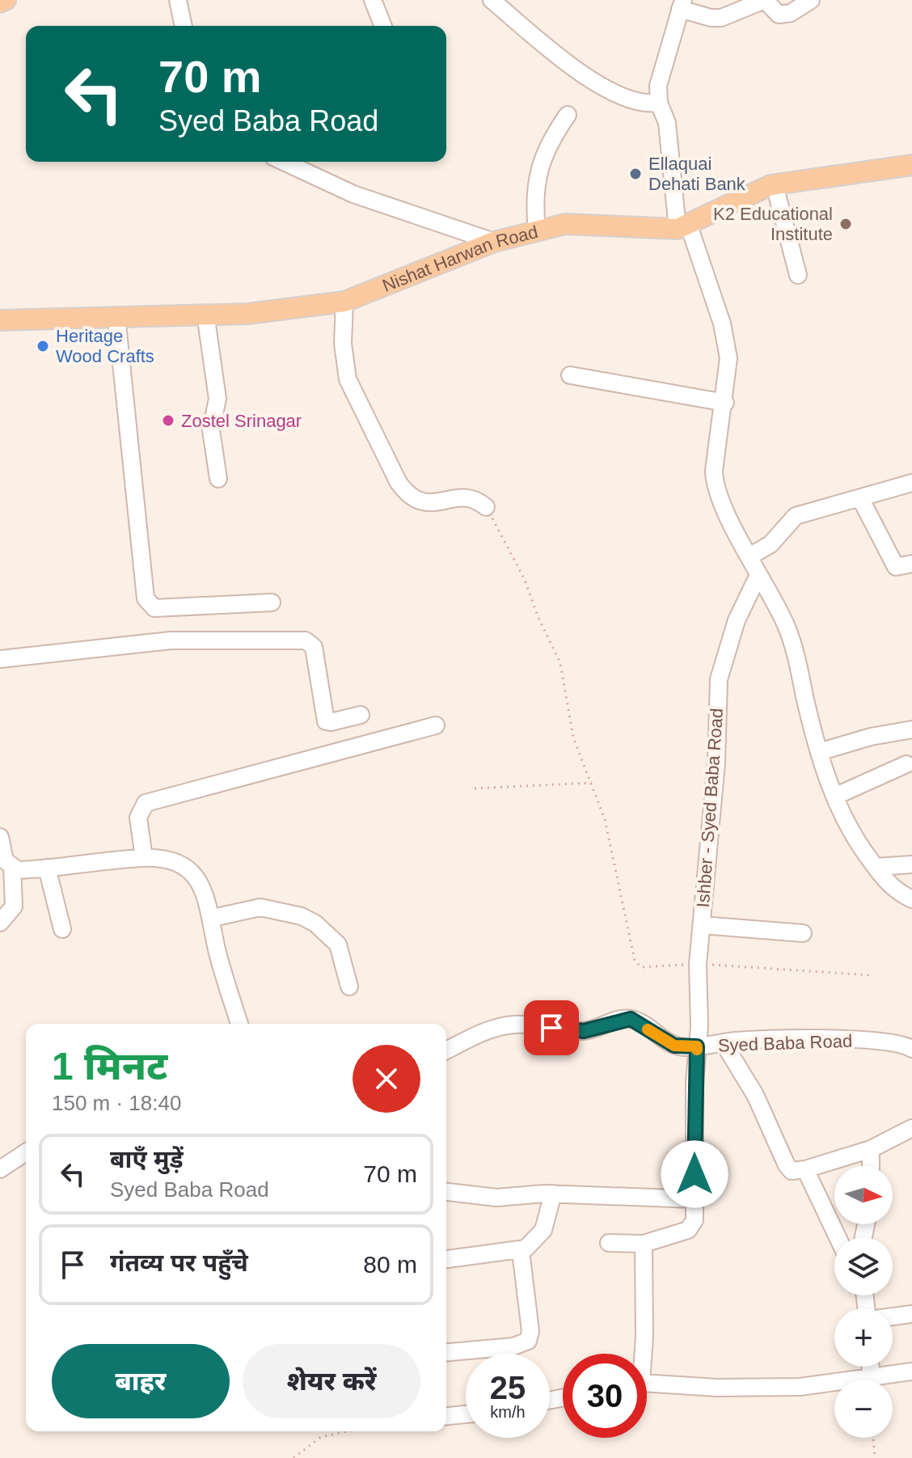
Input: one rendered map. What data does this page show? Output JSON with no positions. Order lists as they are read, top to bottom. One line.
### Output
{"streets":{"main road":["Nishat Harwan Road"],"street":["Ishber - Syed Baba Road","Syed Baba Road"]},"crossings":[["Ishber - Syed Baba Road","Syed Baba Road"]],"places":["Ellaquai Dehati Bank","K2 Educational Institute","Heritage Wood Crafts","Zostel Srinagar"],"north":"right","page":{"turn":["70 m","Syed Baba Road"],"heading":["1 मिनट","150 m · 18:40"],"list":[{"name":"बाएँ मुड़ें","note":"Syed Baba Road","value":"70 m"},{"name":"गंतव्य पर पहुँचे","value":"80 m"}],"map_buttons":["+","−"],"buttons":["बाहर","शेयर करें"],"speed":"25 km/h","limit":"30"}}
